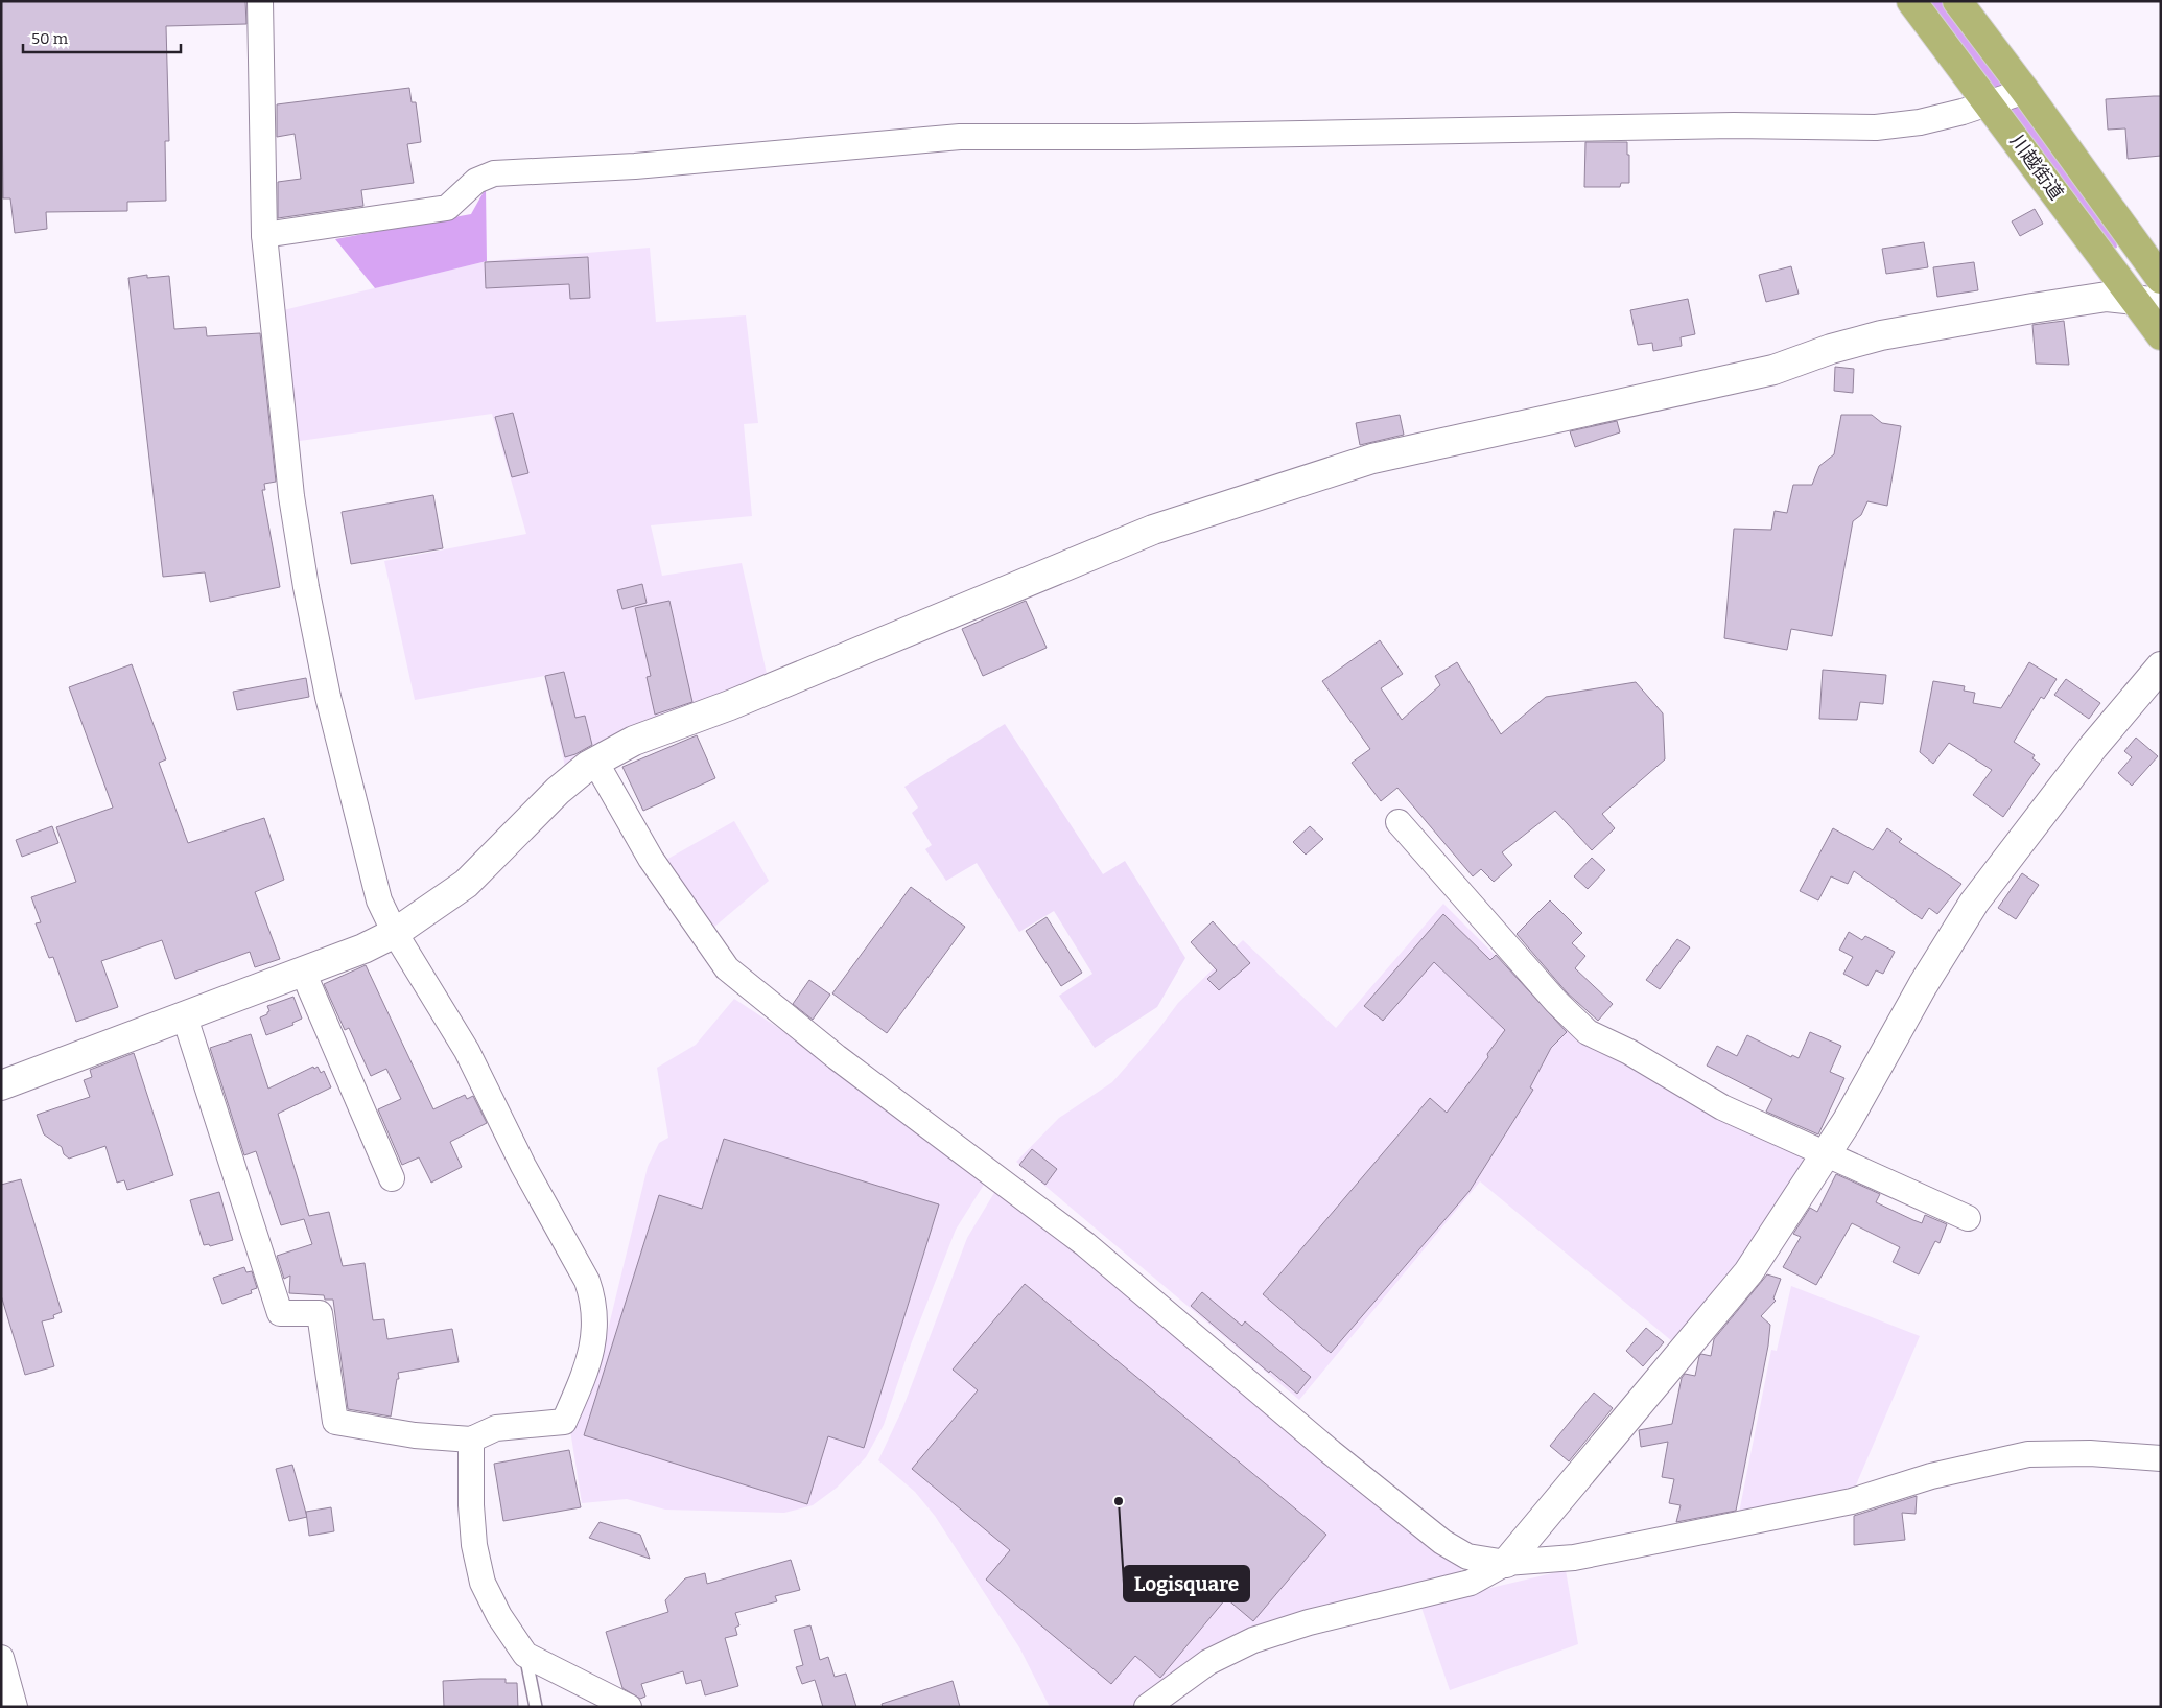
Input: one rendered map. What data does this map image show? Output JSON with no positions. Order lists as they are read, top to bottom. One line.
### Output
{"streets":{"highway":["川越街道"]},"places":["Logisquare"],"scale_bar":"50 m"}
